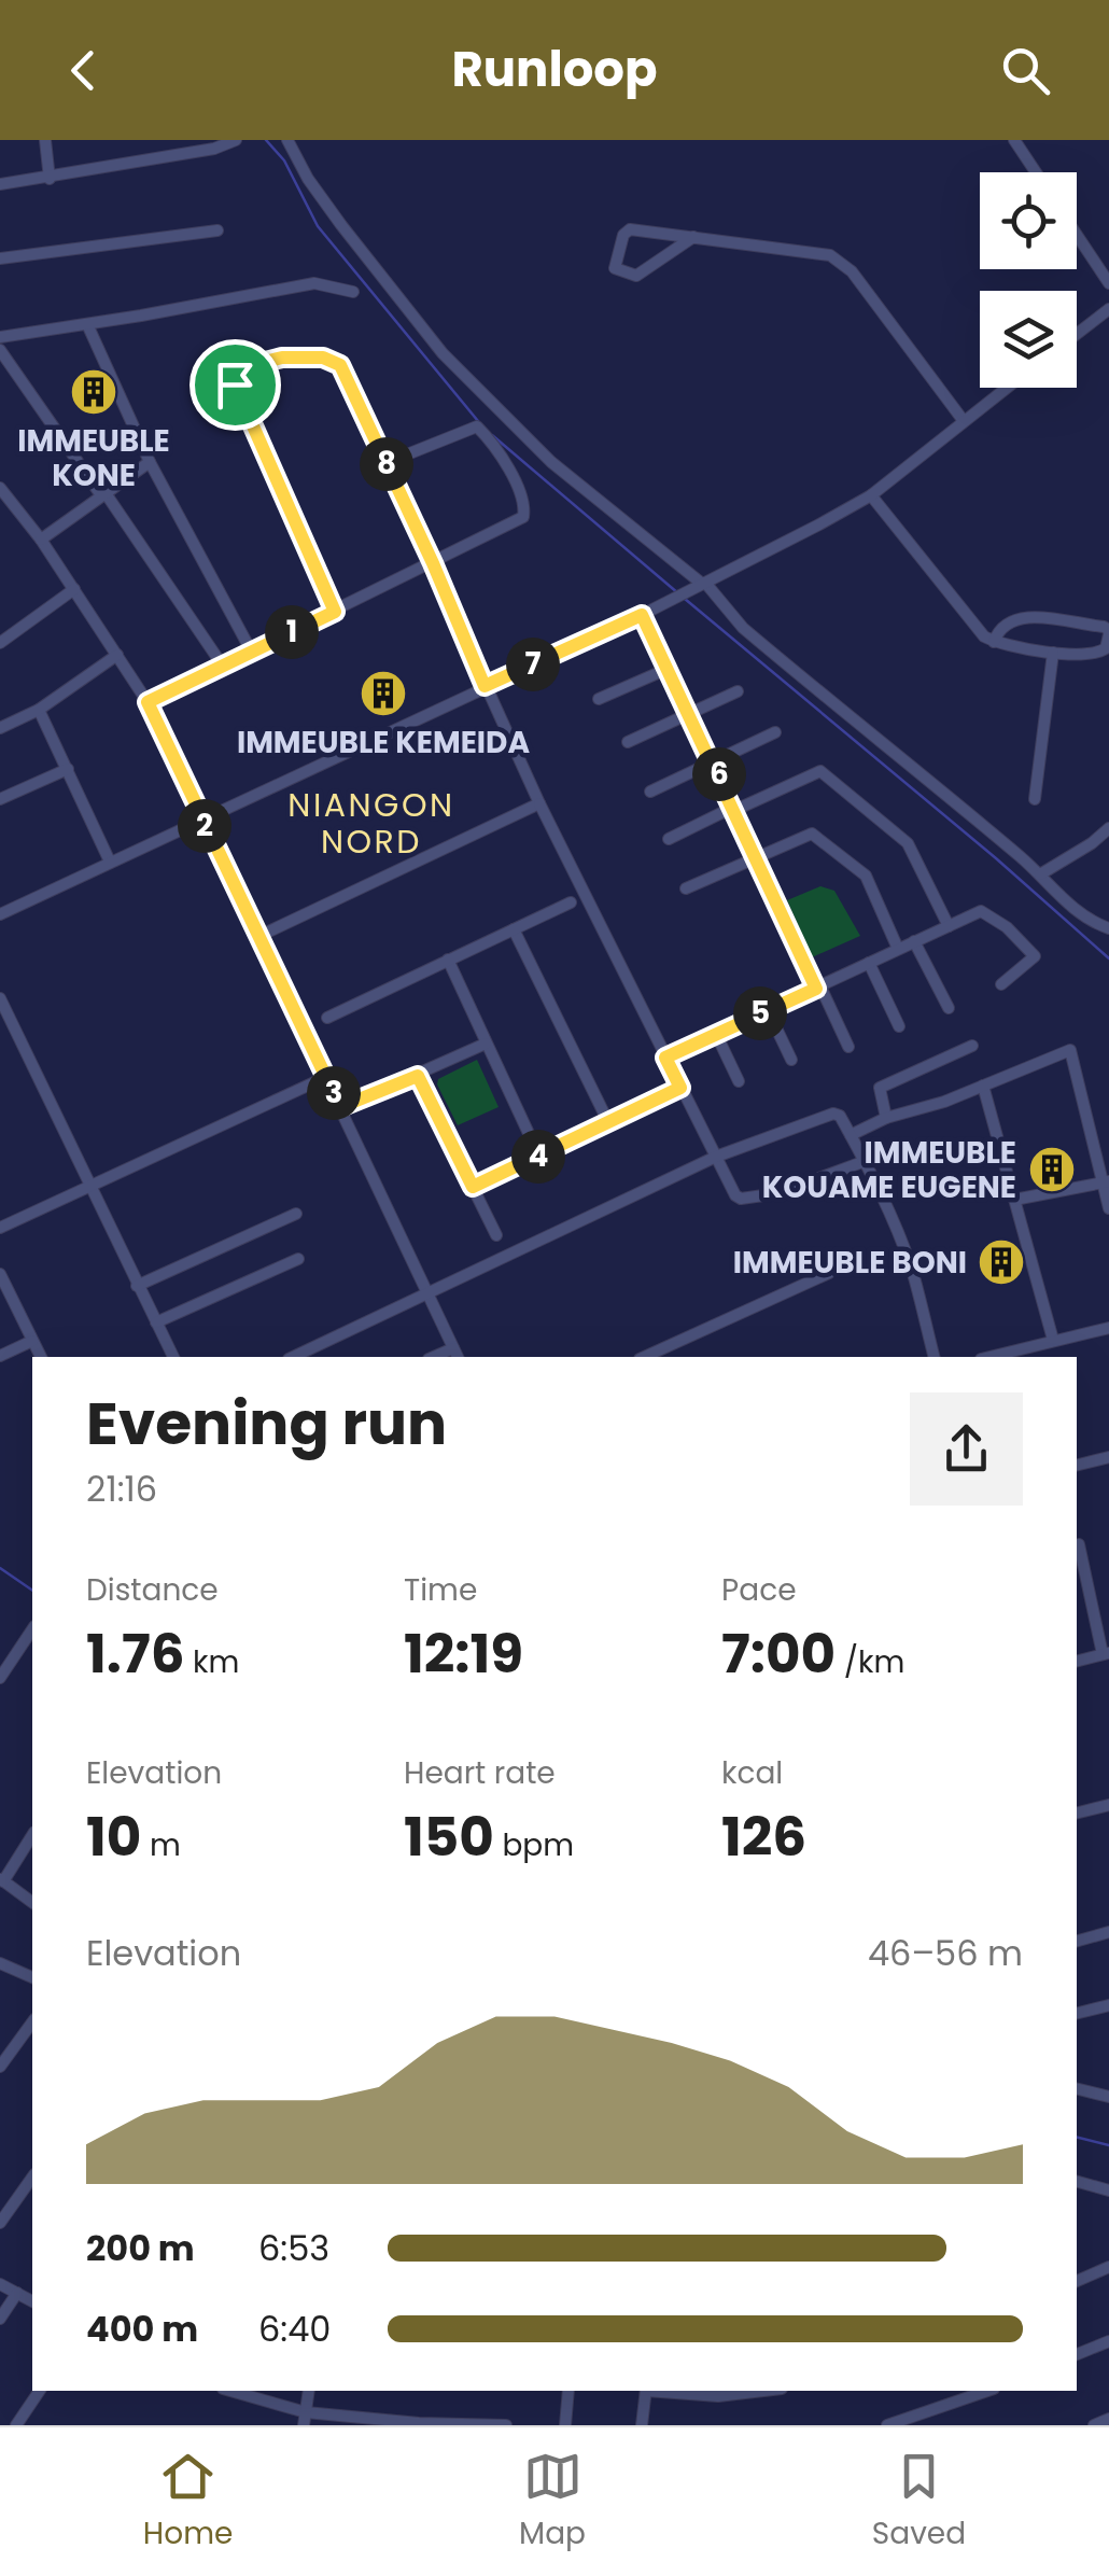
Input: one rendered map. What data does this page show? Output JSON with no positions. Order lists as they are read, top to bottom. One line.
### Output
{"districts":["NIANGON NORD"],"places":{"building":["IMMEUBLE KONE","IMMEUBLE KEMEIDA","IMMEUBLE KOUAME EUGENE","IMMEUBLE BONI"]},"page":{"header":"Runloop","pins":["8","1","7","6","2","5","3","4"],"heading":["Evening run","21:16"],"stats":[["Distance","1.76 km"],["Time","12:19"],["Pace","7:00 /km"],["Elevation","10 m"],["Heart rate","150 bpm"],["kcal","126"]],"chart":["Elevation","46–56 m"],"list":[{"name":"200 m","note":"6:53"},{"name":"400 m","note":"6:40"}],"tabs":["Home","Map","Saved"]}}
